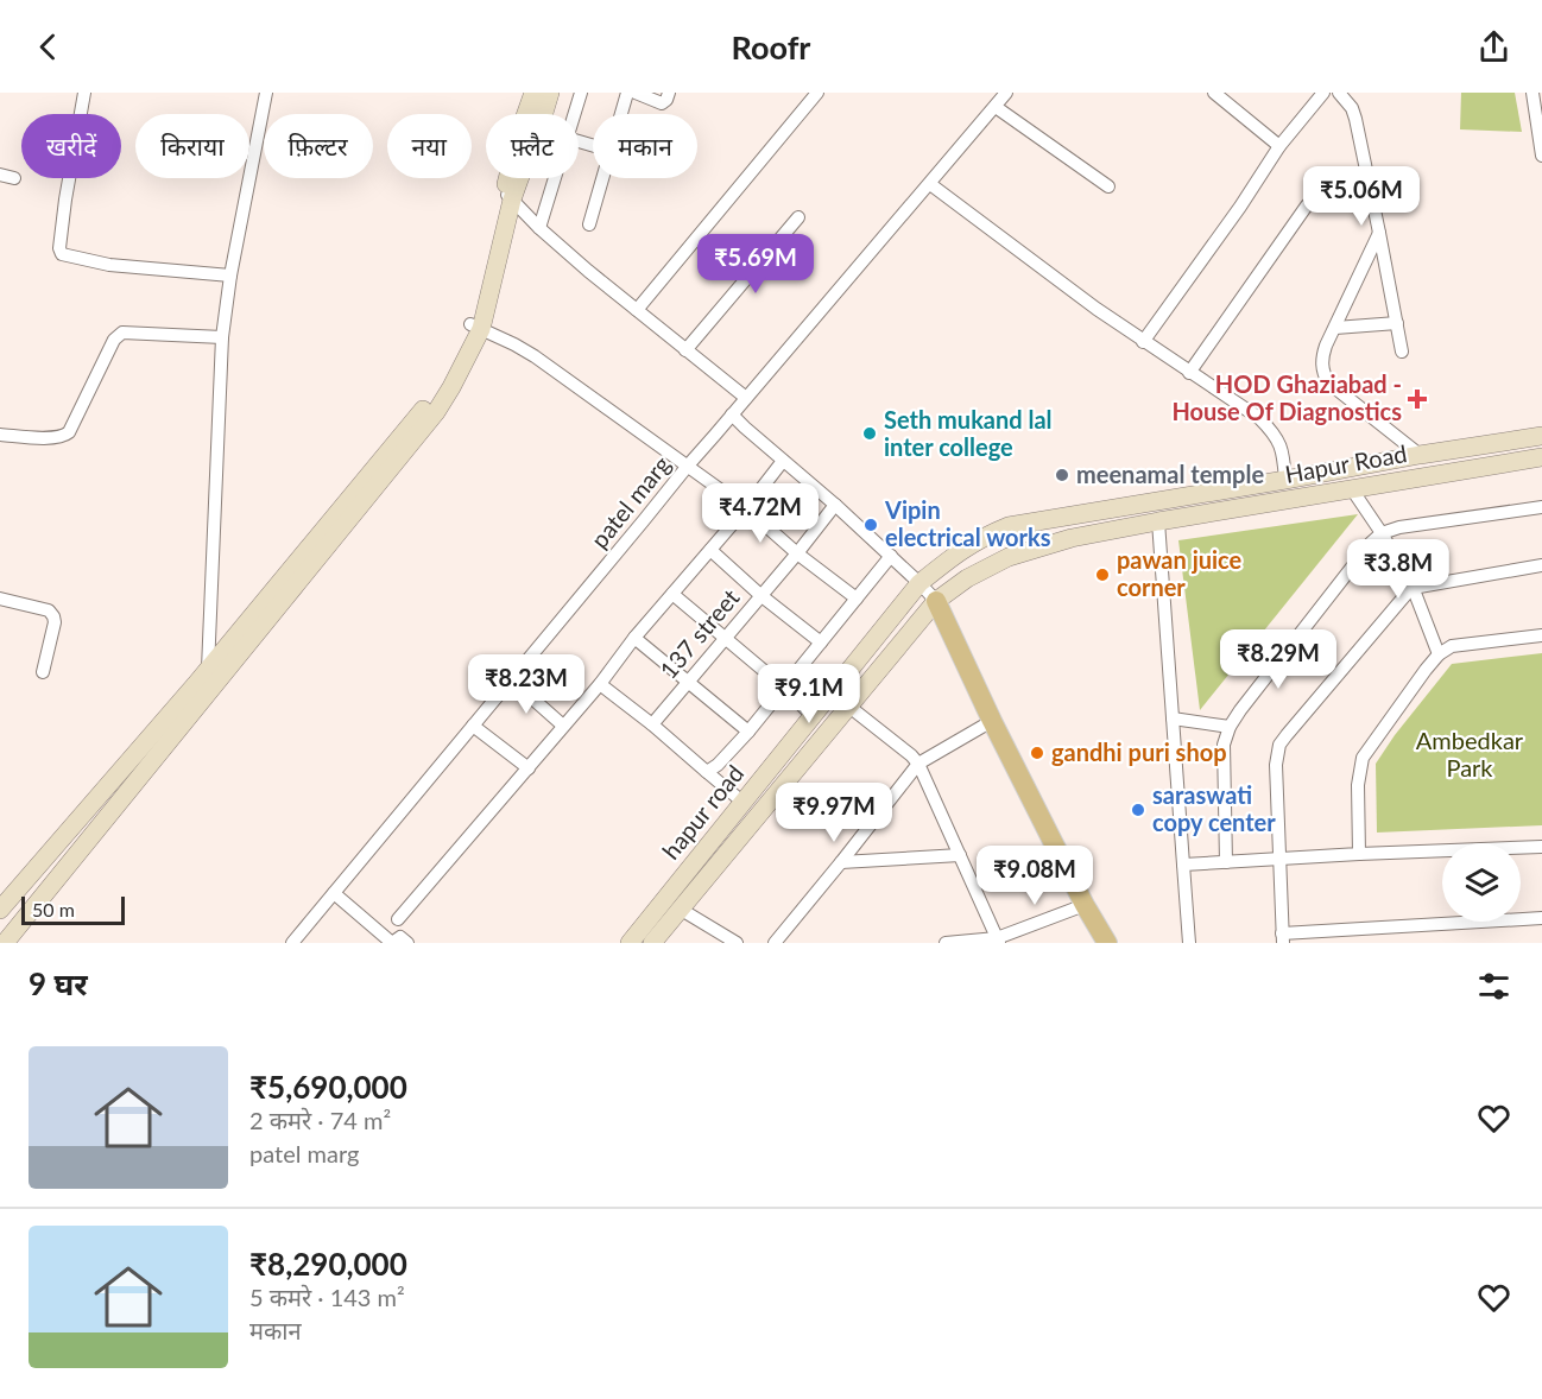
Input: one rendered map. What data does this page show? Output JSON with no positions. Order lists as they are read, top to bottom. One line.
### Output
{"streets":{"main road":["Hapur Road","hapur road"],"street":["patel marg","137 street"]},"parks":["Ambedkar Park"],"places":{"health":["HOD Ghaziabad - House Of Diagnostics"],"other":["Seth mukand lal inter college","meenamal temple","Vipin electrical works","pawan juice corner","gandhi puri shop","saraswati copy center"]},"scale_bar":"50 m","page":{"header":"Roofr","chip":["खरीदें","किराया","फ़िल्टर","नया","फ़्लैट","मकान"],"price":["₹5.06M","₹5.69M","₹4.72M","₹3.8M","₹8.29M","₹8.23M","₹9.1M","₹9.97M","₹9.08M"],"scale":"50 m","heading":"9 घर","list":[{"name":"₹5,690,000","note":"2 कमरे · 74 m² · patel marg"},{"name":"₹8,290,000","note":"5 कमरे · 143 m² · मकान"}]}}
